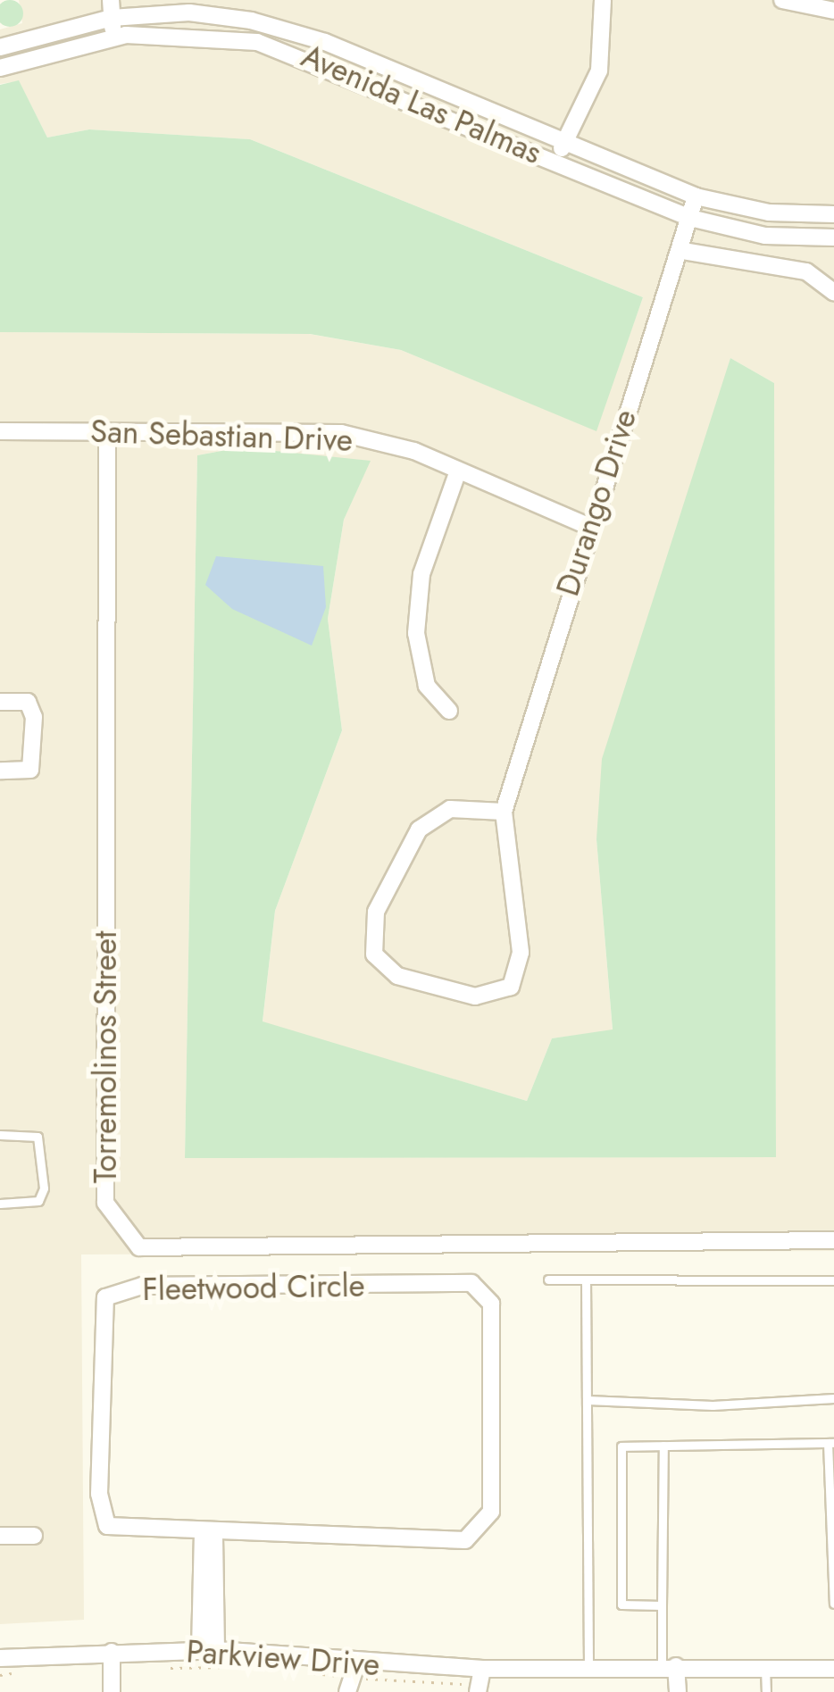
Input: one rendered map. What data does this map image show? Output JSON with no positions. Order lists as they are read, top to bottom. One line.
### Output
{"streets":{"street":["Avenida Las Palmas","San Sebastian Drive","Durango Drive","Torremolinos Street","Fleetwood Circle","Parkview Drive"]},"crossings":[["Avenida Las Palmas","Durango Drive"],["San Sebastian Drive","Durango Drive"],["San Sebastian Drive","Torremolinos Street"]]}
